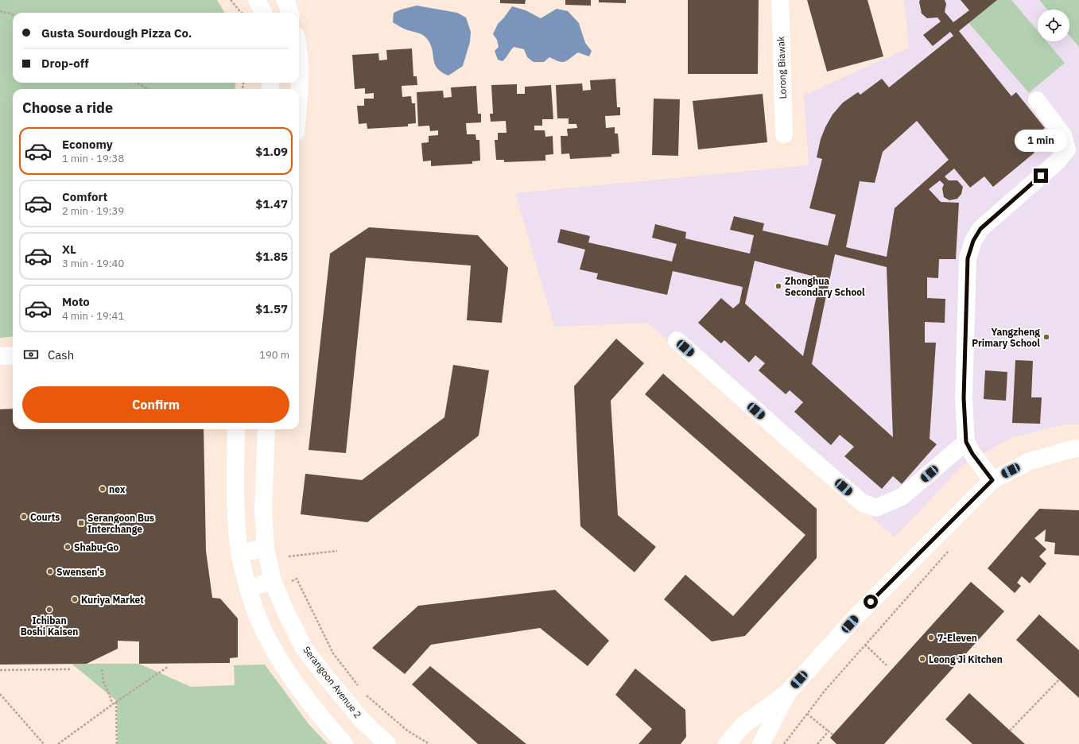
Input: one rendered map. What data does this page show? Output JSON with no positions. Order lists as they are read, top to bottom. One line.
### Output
{"streets":{"main road":["Lorong Biawak","Serangoon Avenue 2"]},"places":{"other":["Zhonghua Secondary School","Yangzheng Primary School","nex","Courts","Shabu-Go","Swensen's","Kuriya Market","Ichiban Boshi Kaisen","7-Eleven","Leong Ji Kitchen"],"transit":["Serangoon Bus Interchange"]},"page":{"banner":["Gusta Sourdough Pizza Co.","Drop-off"],"heading":"Choose a ride","list":[{"name":"Economy","note":"1 min · 19:38","value":"$1.09"},{"name":"Comfort","note":"2 min · 19:39","value":"$1.47"},{"name":"XL","note":"3 min · 19:40","value":"$1.85"},{"name":"Moto","note":"4 min · 19:41","value":"$1.57"}],"bubble":"1 min","pay":["Cash","190 m"],"buttons":"Confirm"}}
